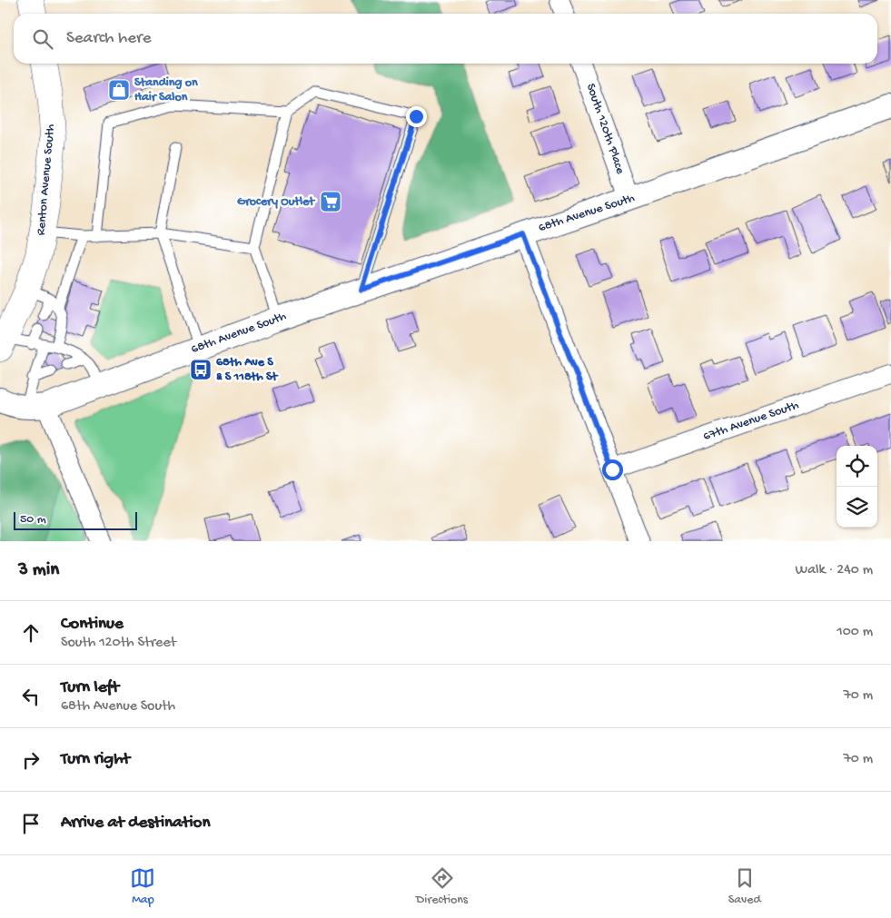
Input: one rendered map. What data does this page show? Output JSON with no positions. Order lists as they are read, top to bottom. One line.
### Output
{"streets":{"main road":["Renton Avenue South"],"street":["South 120th Place","68th Avenue South","67th Avenue South"]},"crossings":[["South 120th Place","68th Avenue South"]],"places":{"shop":["Standing on Hair Salon"],"supermarket":["Grocery Outlet"],"bus stop":["68th Ave S & S 118th St"]},"scale_bar":"50 m","page":{"search":"Search here","scale":"50 m","heading":["3 min","Walk · 240 m"],"list":[["Continue","South 120th Street","100 m"],["Turn left","68th Avenue South","70 m"],["Turn right","70 m"],"Arrive at destination"],"nav":["Map","Directions","Saved"]}}
